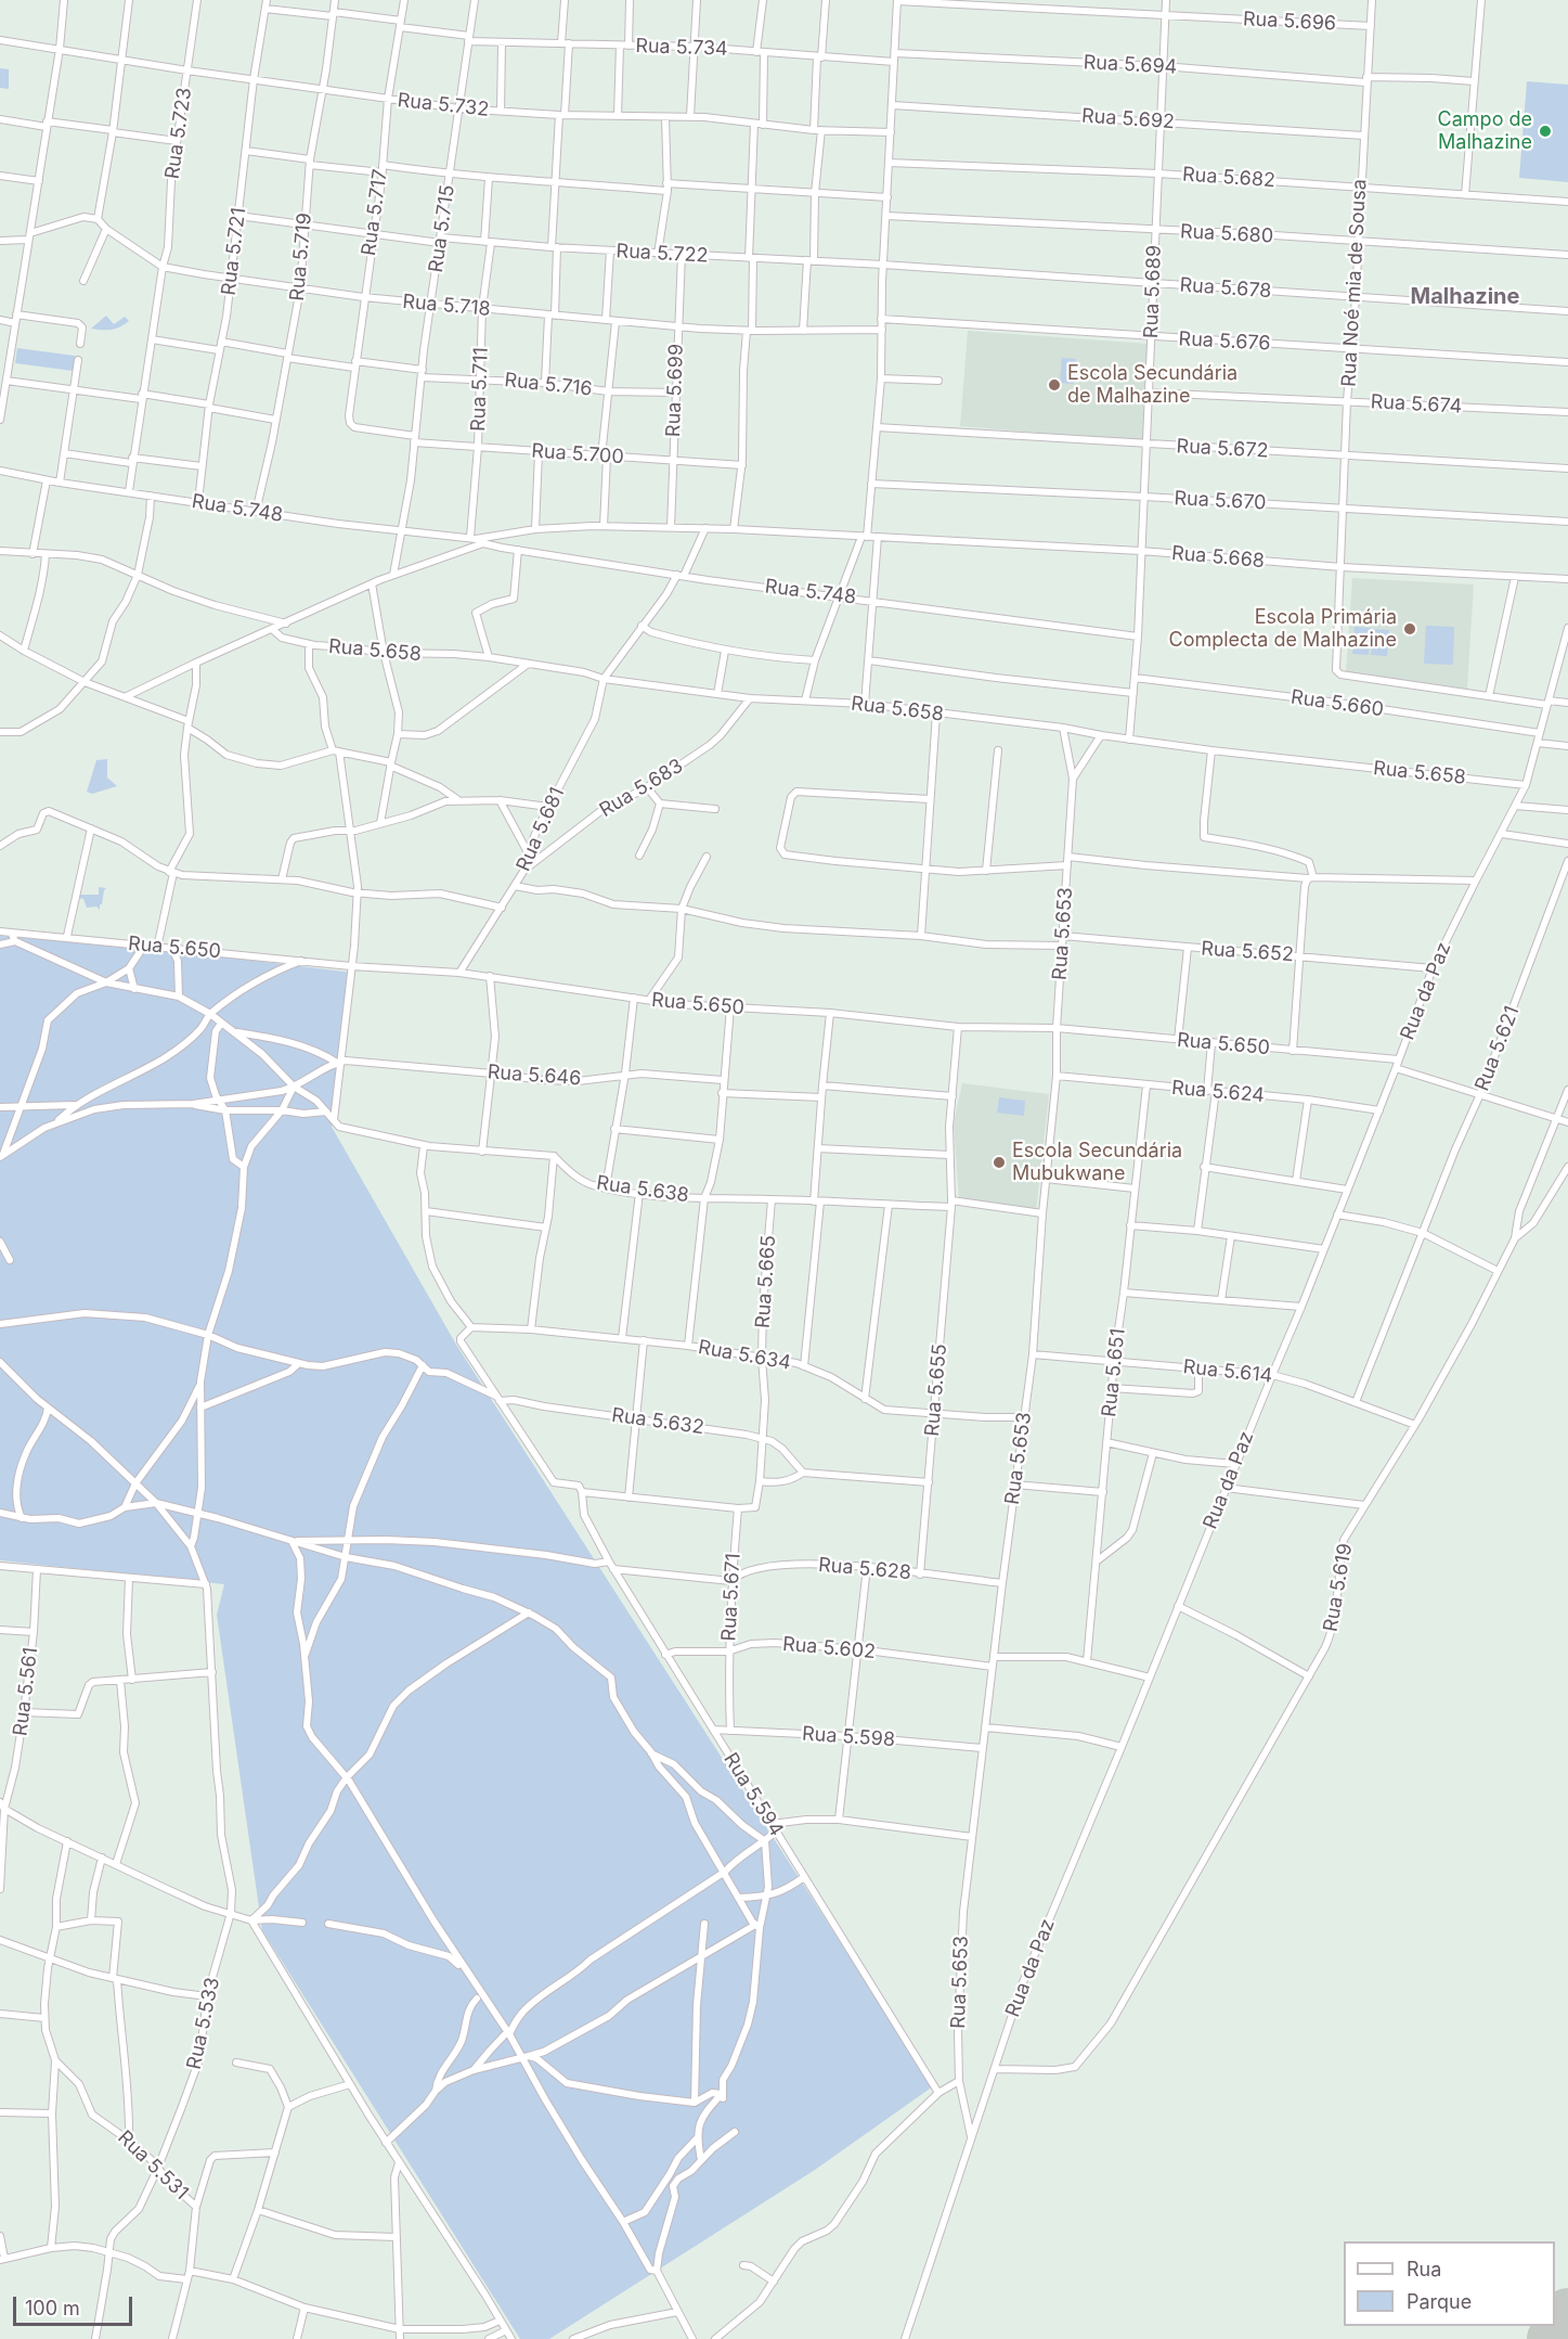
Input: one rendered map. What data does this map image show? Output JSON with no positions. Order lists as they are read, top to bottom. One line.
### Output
{"streets":{"street":["Rua 5.696","Rua 5.734","Rua 5.694","Rua 5.732","Rua 5.692","Rua 5.723","Rua 5.682","Rua 5.717","Rua 5.715","Rua 5.680","Rua 5.721","Rua 5.722","Rua 5.719","Rua Noé mia de Sousa","Rua 5.678","Rua 5.689","Rua 5.718","Rua 5.676","Rua 5.716","Rua 5.711","Rua 5.699","Rua 5.674","Rua 5.672","Rua 5.700","Rua 5.670","Rua 5.748","Rua 5.668","Rua 5.658","Rua 5.660","Rua 5.683","Rua 5.681","Rua 5.653","Rua 5.650","Rua 5.652","Rua da Paz","Rua 5.621","Rua 5.646","Rua 5.624","Rua 5.638","Rua 5.665","Rua 5.634","Rua 5.614","Rua 5.651","Rua 5.655","Rua 5.632","Rua 5.628","Rua 5.619","Rua 5.671","Rua 5.602","Rua 5.561","Rua 5.598","Rua 5.594","Rua 5.533","Rua 5.531"]},"crossings":[["Rua 5.696","Rua Noé mia de Sousa"],["Rua 5.696","Rua 5.689"],["Rua 5.734","Rua 5.717"],["Rua 5.734","Rua 5.715"],["Rua 5.734","Rua 5.721"],["Rua 5.734","Rua 5.719"],["Rua 5.694","Rua Noé mia de Sousa"],["Rua 5.694","Rua 5.689"],["Rua 5.732","Rua 5.723"],["Rua 5.732","Rua 5.717"],["Rua 5.732","Rua 5.715"],["Rua 5.732","Rua 5.721"],["Rua 5.732","Rua 5.719"],["Rua 5.692","Rua Noé mia de Sousa"],["Rua 5.692","Rua 5.689"],["Rua 5.723","Rua 5.718"],["Rua 5.723","Rua 5.748"],["Rua 5.682","Rua Noé mia de Sousa"],["Rua 5.682","Rua 5.689"],["Rua 5.717","Rua 5.722"],["Rua 5.717","Rua 5.718"],["Rua 5.717","Rua 5.716"],["Rua 5.717","Rua 5.700"],["Rua 5.715","Rua 5.722"],["Rua 5.715","Rua 5.718"],["Rua 5.715","Rua 5.716"],["Rua 5.715","Rua 5.700"],["Rua 5.715","Rua 5.748"],["Rua 5.680","Rua Noé mia de Sousa"],["Rua 5.680","Rua 5.689"],["Rua 5.721","Rua 5.722"],["Rua 5.721","Rua 5.718"],["Rua 5.721","Rua 5.716"],["Rua 5.721","Rua 5.748"],["Rua 5.722","Rua 5.719"],["Rua 5.722","Rua 5.678"],["Rua 5.722","Rua 5.711"],["Rua 5.722","Rua 5.699"],["Rua 5.719","Rua 5.718"],["Rua 5.719","Rua 5.716"],["Rua 5.719","Rua 5.748"],["Rua Noé mia de Sousa","Rua 5.678"],["Rua Noé mia de Sousa","Rua 5.676"],["Rua Noé mia de Sousa","Rua 5.674"],["Rua Noé mia de Sousa","Rua 5.672"],["Rua Noé mia de Sousa","Rua 5.670"],["Rua Noé mia de Sousa","Rua 5.668"],["Rua 5.678","Rua 5.689"],["Rua 5.689","Rua 5.676"],["Rua 5.689","Rua 5.674"],["Rua 5.689","Rua 5.672"],["Rua 5.689","Rua 5.670"],["Rua 5.689","Rua 5.748"],["Rua 5.689","Rua 5.668"],["Rua 5.689","Rua 5.658"],["Rua 5.689","Rua 5.660"],["Rua 5.718","Rua 5.711"],["Rua 5.718","Rua 5.699"],["Rua 5.716","Rua 5.711"],["Rua 5.716","Rua 5.699"],["Rua 5.711","Rua 5.700"],["Rua 5.711","Rua 5.748"],["Rua 5.699","Rua 5.700"],["Rua 5.699","Rua 5.748"],["Rua 5.748","Rua 5.668"],["Rua 5.748","Rua 5.658"],["Rua 5.658","Rua 5.683"],["Rua 5.658","Rua 5.681"],["Rua 5.658","Rua 5.653"],["Rua 5.658","Rua da Paz"],["Rua 5.660","Rua da Paz"],["Rua 5.683","Rua 5.681"],["Rua 5.681","Rua 5.650"],["Rua 5.653","Rua 5.650"],["Rua 5.653","Rua 5.652"],["Rua 5.653","Rua da Paz"],["Rua 5.653","Rua 5.624"],["Rua 5.653","Rua 5.638"],["Rua 5.653","Rua 5.634"],["Rua 5.653","Rua 5.614"],["Rua 5.653","Rua 5.628"],["Rua 5.653","Rua 5.602"],["Rua 5.653","Rua 5.598"],["Rua 5.650","Rua da Paz"],["Rua 5.650","Rua 5.655"],["Rua 5.652","Rua da Paz"],["Rua da Paz","Rua 5.624"],["Rua da Paz","Rua 5.614"],["Rua da Paz","Rua 5.619"],["Rua 5.621","Rua 5.614"],["Rua 5.624","Rua 5.651"],["Rua 5.638","Rua 5.665"],["Rua 5.638","Rua 5.655"],["Rua 5.665","Rua 5.634"],["Rua 5.665","Rua 5.632"],["Rua 5.634","Rua 5.655"],["Rua 5.614","Rua 5.651"],["Rua 5.614","Rua 5.619"],["Rua 5.655","Rua 5.628"],["Rua 5.628","Rua 5.671"],["Rua 5.671","Rua 5.602"],["Rua 5.671","Rua 5.598"],["Rua 5.602","Rua 5.594"],["Rua 5.598","Rua 5.594"],["Rua 5.533","Rua 5.531"]],"districts":["Malhazine"],"places":["Campo de Malhazine","Escola Secundária de Malhazine","Escola Primária Complecta de Malhazine","Escola Secundária Mubukwane"],"legend":["Rua","Parque"],"scale_bar":"100 m"}
